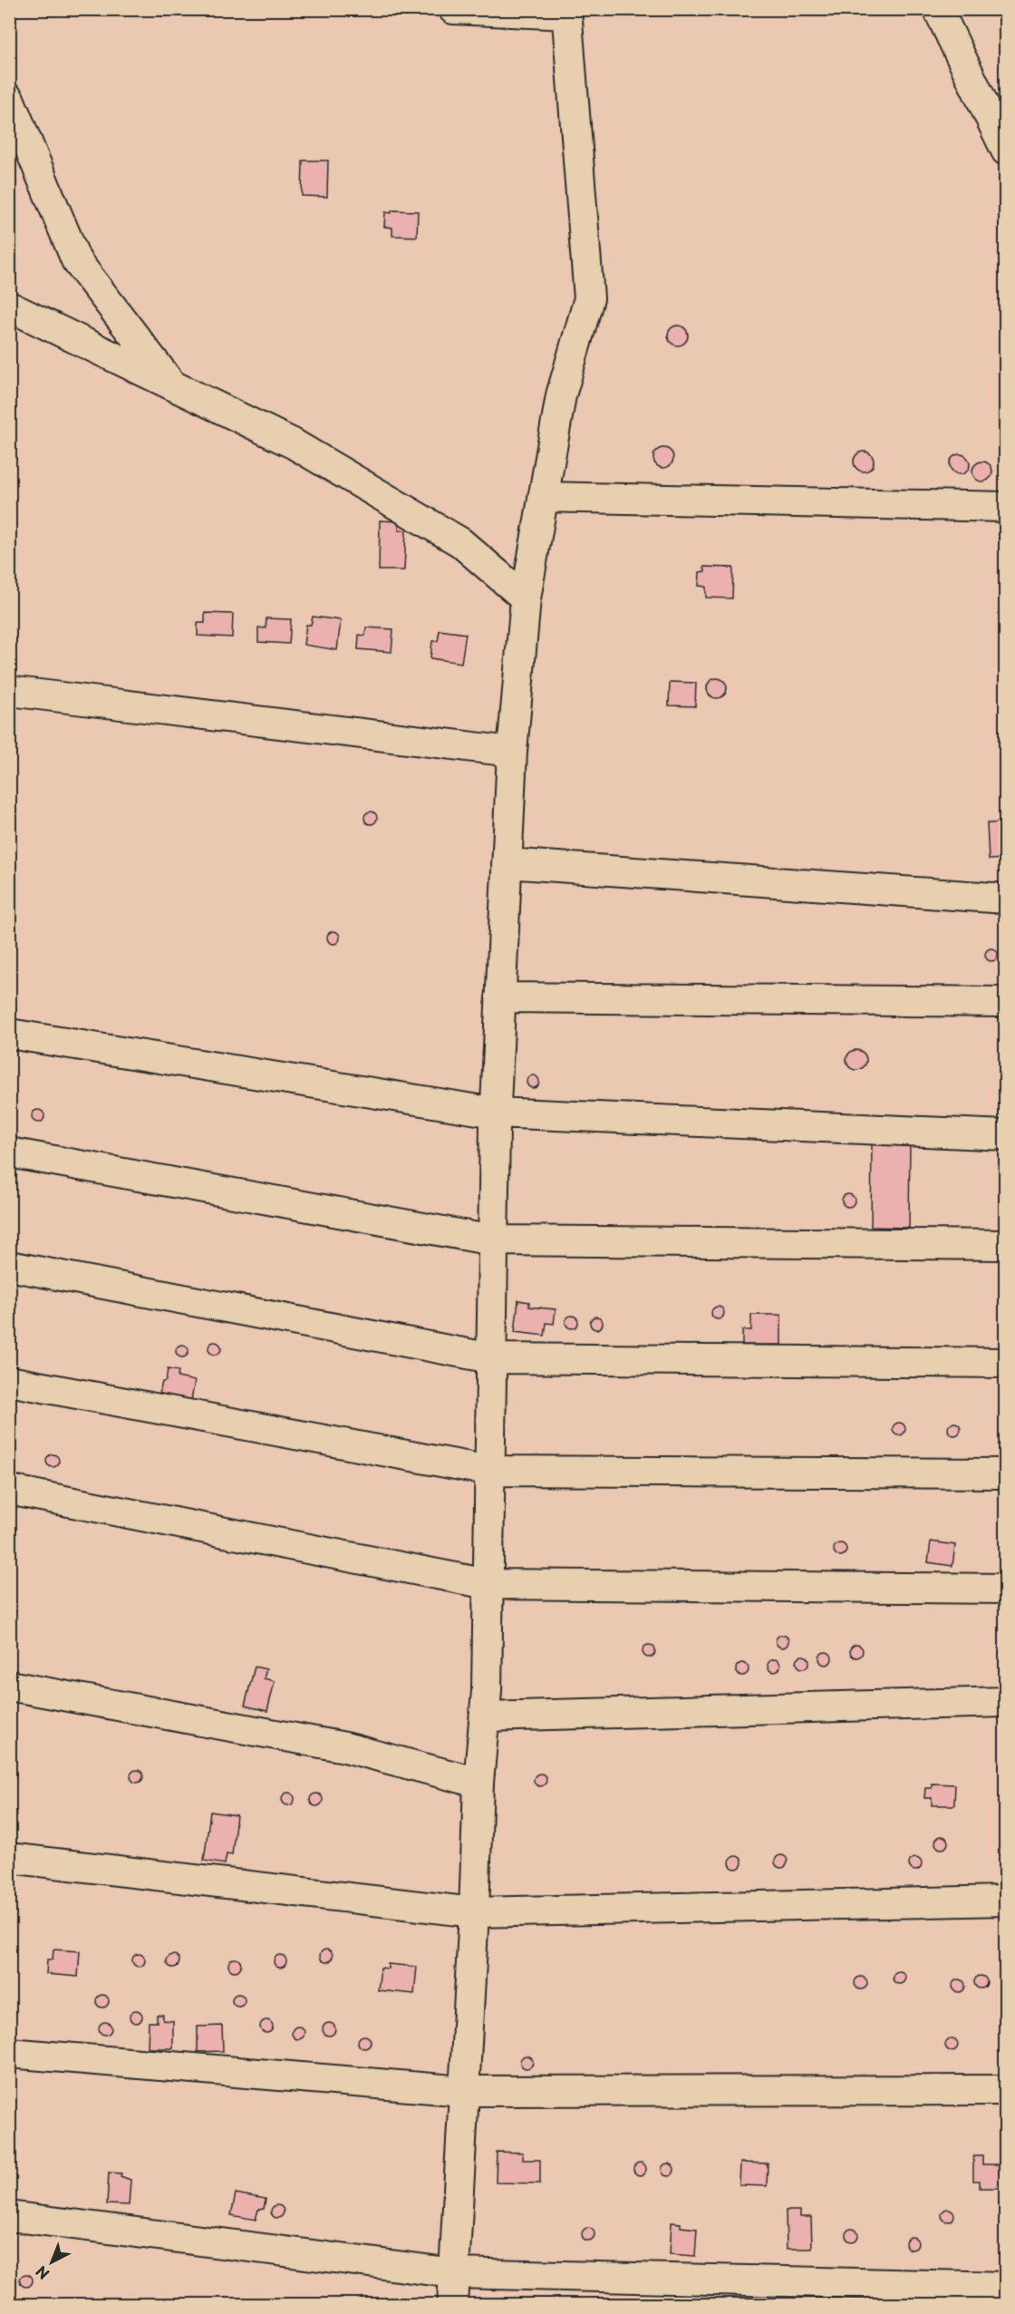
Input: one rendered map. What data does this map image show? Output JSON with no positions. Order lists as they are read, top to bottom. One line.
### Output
{"north":"bottom left"}
